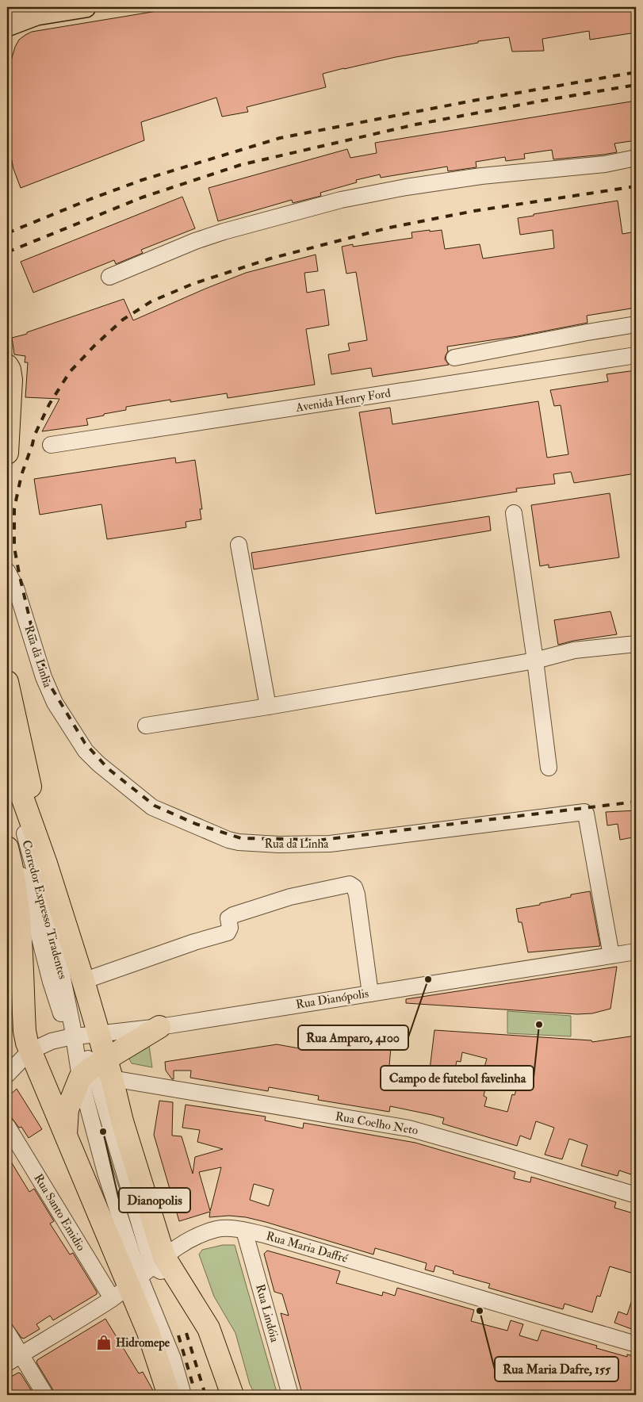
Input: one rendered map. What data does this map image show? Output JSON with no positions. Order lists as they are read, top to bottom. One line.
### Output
{"streets":{"street":["Avenida Henry Ford","Rua da Linha","Corredor Expresso Tiradentes","Rua Dianópolis","Rua Coelho Neto","Rua Santo Emidio","Rua Maria Daffré","Rua Lindóia"]},"crossings":[["Rua da Linha","Rua Dianópolis"],["Corredor Expresso Tiradentes","Rua Dianópolis"],["Corredor Expresso Tiradentes","Rua Coelho Neto"],["Corredor Expresso Tiradentes","Rua Santo Emidio"],["Corredor Expresso Tiradentes","Rua Maria Daffré"],["Rua Santo Emidio","Rua Maria Daffré"],["Rua Maria Daffré","Rua Lindóia"]],"places":{"other":["Rua Amparo, 4100","Campo de futebol favelinha","Dianopolis","Rua Maria Dafre, 155"],"shop":["Hidromepe"]}}
